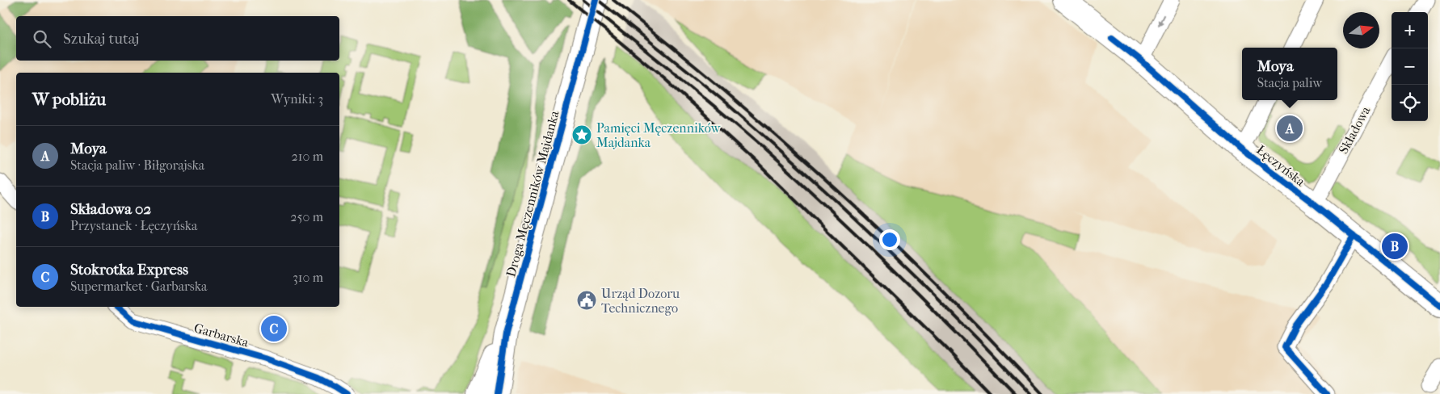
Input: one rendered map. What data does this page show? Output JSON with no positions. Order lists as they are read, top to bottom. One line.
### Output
{"streets":{"street":["Składowa","Łęczyńska","Droga Męczenników Majdanka","Garbarska"]},"crossings":[["Składowa","Łęczyńska"]],"places":{"place":["Pamięci Męczenników Majdanka"],"public building":["Urząd Dozoru Technicznego"]},"north":"right","page":{"map_buttons":["+","−"],"search":"Szukaj tutaj","popup":["Moya","Stacja paliw"],"heading":["W pobliżu","Wyniki: 3"],"pins":["A","B","C"],"list":[{"mark":"A","name":"Moya","note":"Stacja paliw · Biłgorajska","value":"210 m"},{"mark":"B","name":"Składowa 02","note":"Przystanek · Łęczyńska","value":"250 m"},{"mark":"C","name":"Stokrotka Express","note":"Supermarket · Garbarska","value":"310 m"}]}}
